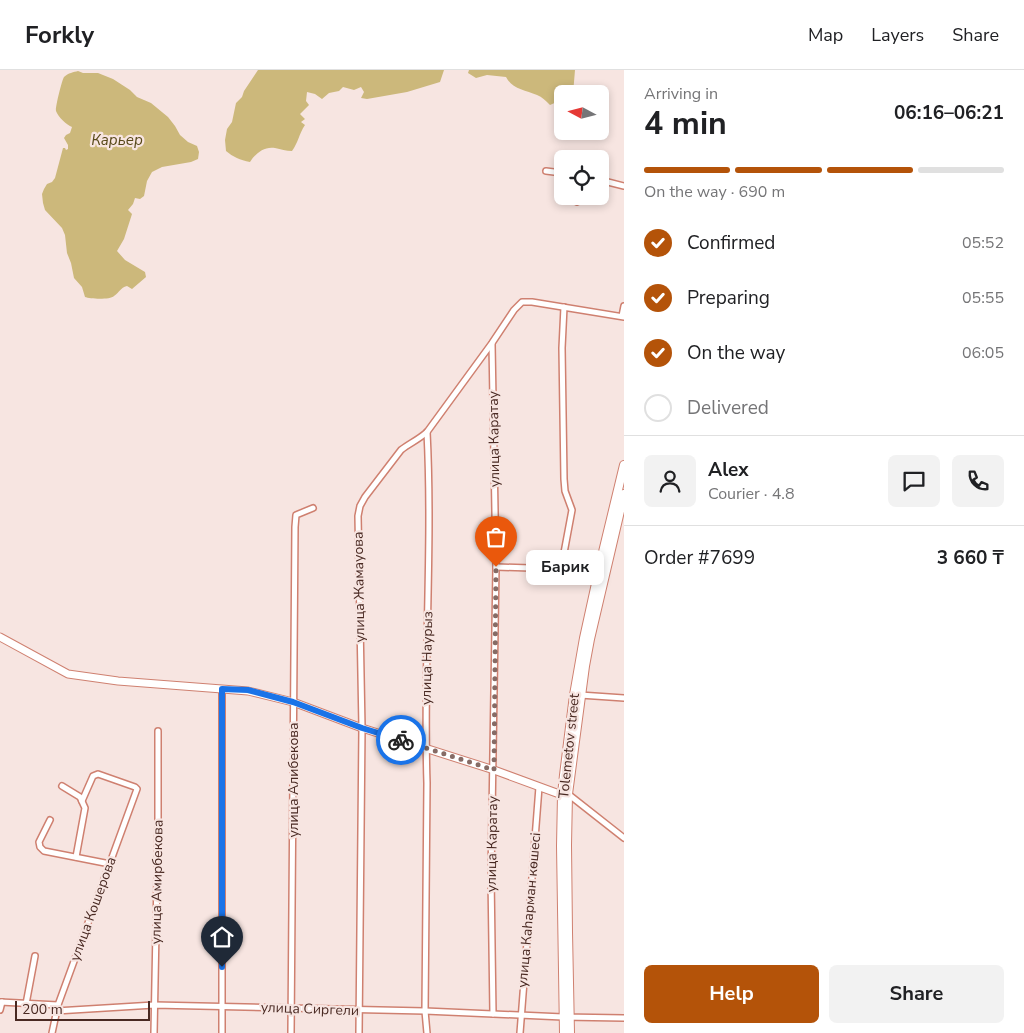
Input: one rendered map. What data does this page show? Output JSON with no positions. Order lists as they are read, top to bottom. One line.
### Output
{"streets":{"main road":["Tolemetov street"],"street":["улица Каратау","улица Жамауова","улица Наурыз","улица Алибекова","улица Амирбекова","улица Кошерова","улица Каһарман көшесі","улица Сиргели"]},"crossings":[["улица Каратау","улица Жамауова"],["улица Каратау","улица Сиргели"],["улица Жамауова","улица Наурыз"],["улица Жамауова","улица Сиргели"],["улица Наурыз","улица Сиргели"],["Tolemetov street","улица Сиргели"],["улица Алибекова","улица Сиргели"],["улица Амирбекова","улица Сиргели"],["улица Кошерова","улица Сиргели"],["улица Каһарман көшесі","улица Сиргели"]],"water":["Карьер"],"places":["Барик"],"scale_bar":"200 m","north":"left","page":{"header":"Forkly","nav":["Map","Layers","Share"],"heading":["4 min","Arriving in","06:16–06:21"],"panel":["Alex","Courier · 4.8","Order #7699","3 660 ₸"],"bar":"On the way · 690 m","list":[["Confirmed","05:52"],["Preparing","05:55"],["On the way","06:05"],"Delivered"],"bubble":"Барик","buttons":["Help","Share"],"scale":"200 m"}}
